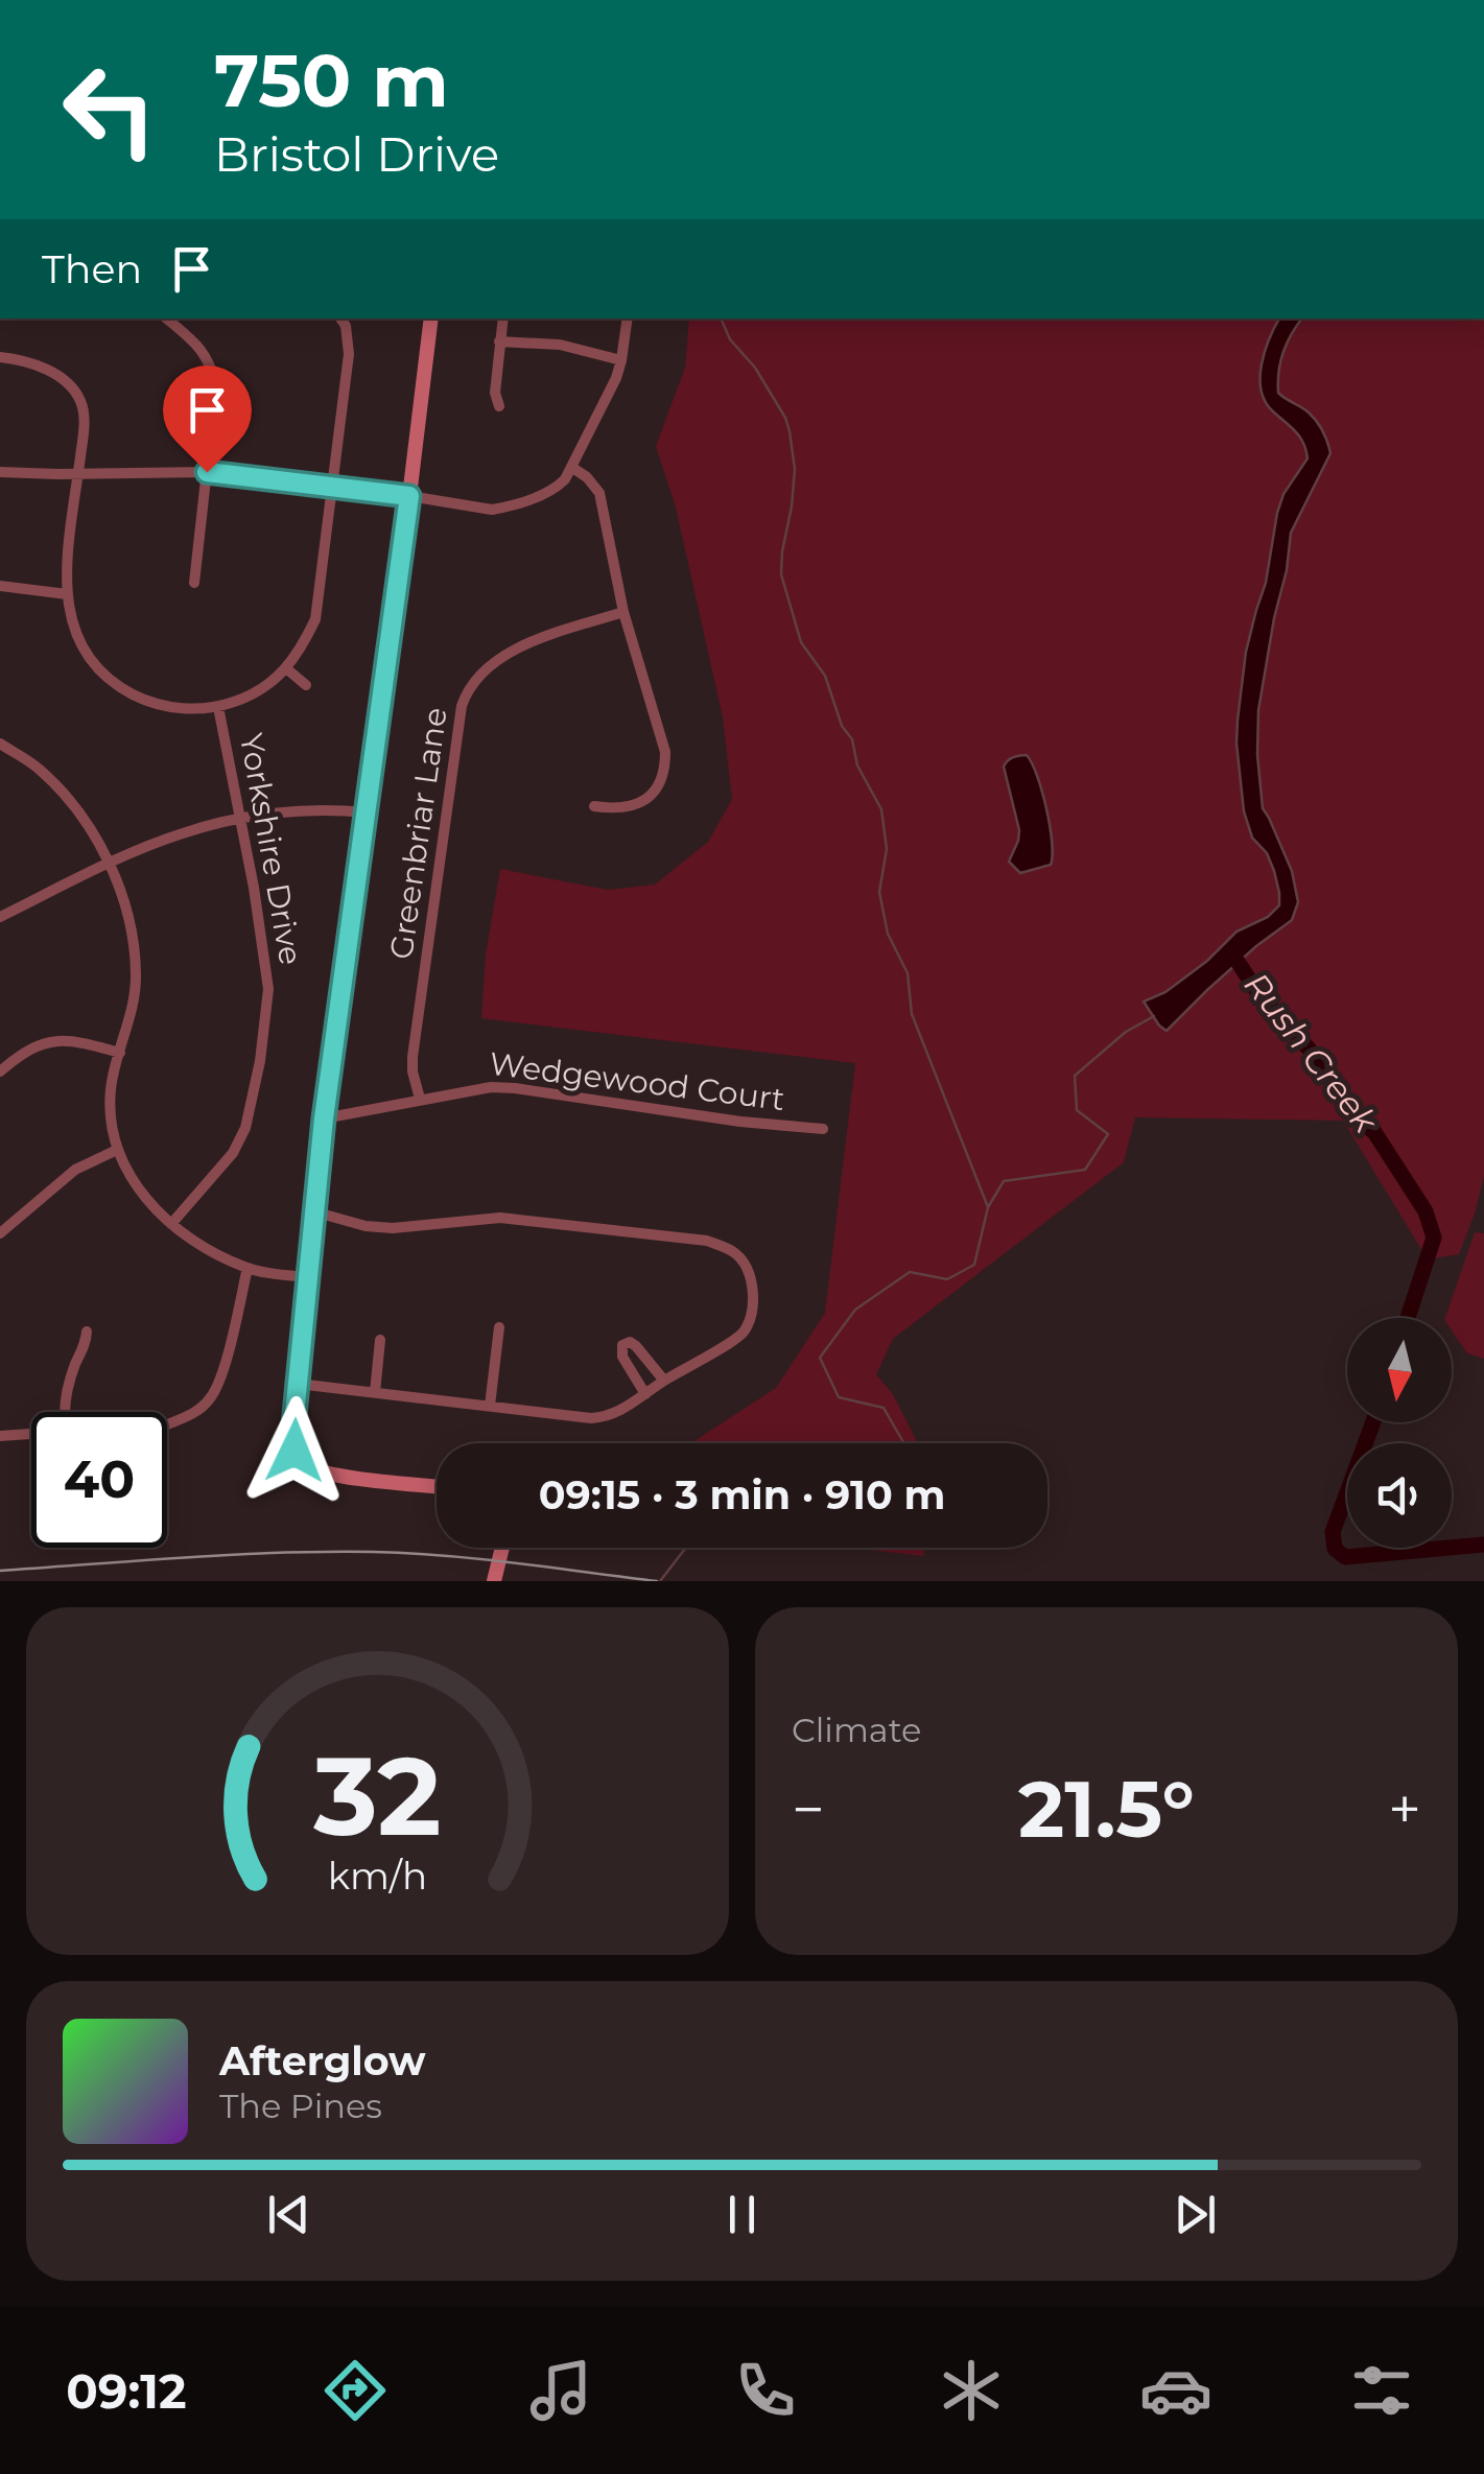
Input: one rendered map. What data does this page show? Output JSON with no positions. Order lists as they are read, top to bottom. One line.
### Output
{"streets":{"street":["Greenbriar Lane","Yorkshire Drive","Wedgewood Court"]},"crossings":[["Greenbriar Lane","Wedgewood Court"]],"water":["Rush Creek"],"north":"bottom","page":{"turn":["750 m","Bristol Drive"],"then":"Then","limit":"40","trip":"09:15 · 3 min · 910 m","tile":"Climate","heat":["−","21.5°","+"],"song":["Afterglow","The Pines"],"tabs":"09:12","gauge":["32","km/h"]}}
